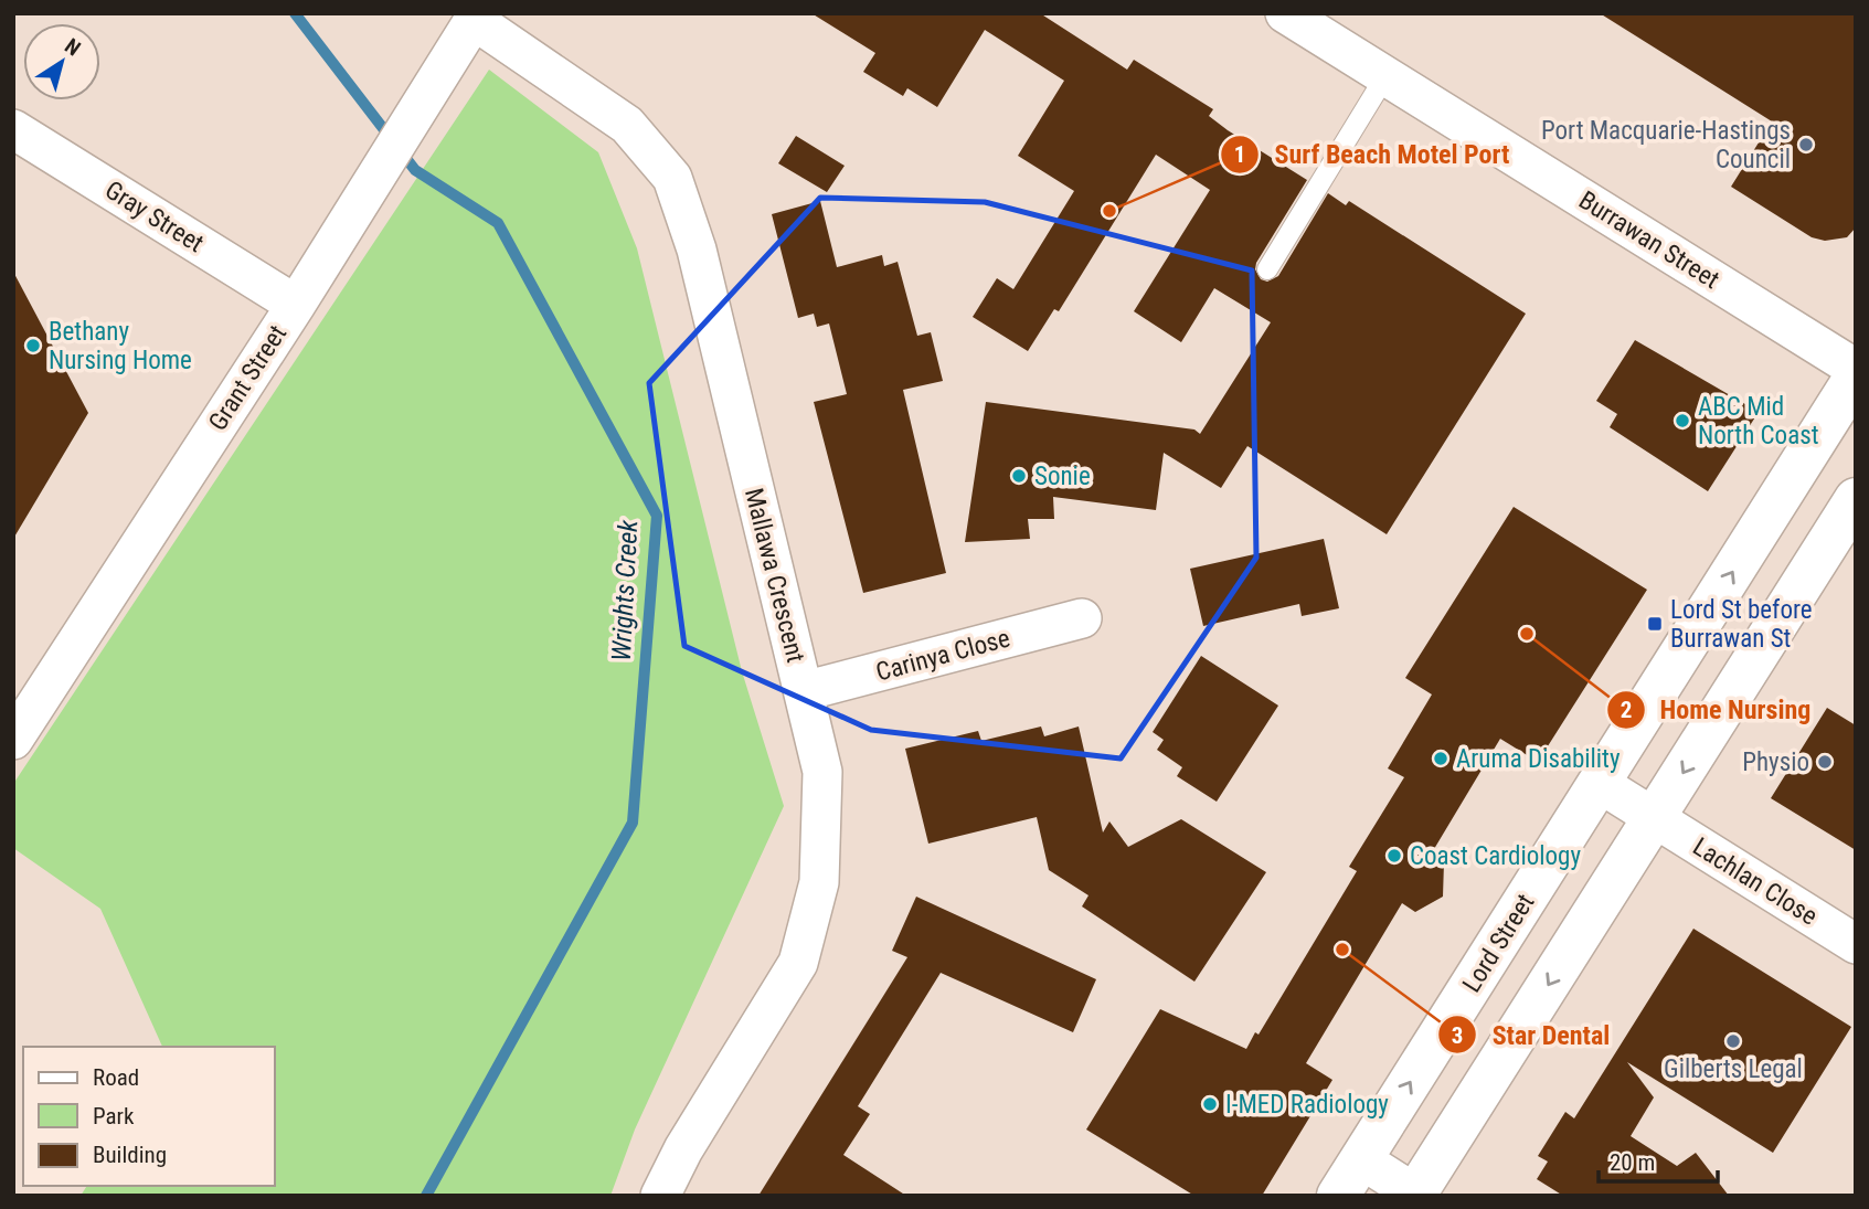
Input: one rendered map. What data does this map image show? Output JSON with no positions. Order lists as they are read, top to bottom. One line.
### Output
{"streets":{"main road":["Lord Street"],"street":["Gray Street","Burrawan Street","Grant Street","Mallawa Crescent","Carinya Close","Lachlan Close"]},"crossings":[["Gray Street","Grant Street"],["Grant Street","Mallawa Crescent"],["Mallawa Crescent","Carinya Close"],["Lachlan Close","Lord Street"]],"water":["Wrights Creek"],"places":{"other":["Port Macquarie-Hastings Council","Surf Beach Motel Port","Bethany Nursing Home","ABC Mid North Coast","Sonie","Home Nursing","Aruma Disability","Physio","Coast Cardiology","Star Dental","Gilberts Legal","I-MED Radiology"],"transit":["Lord St before Burrawan St"]},"legend":["Road","Park","Building"],"scale_bar":"20 m","north":"top right"}
